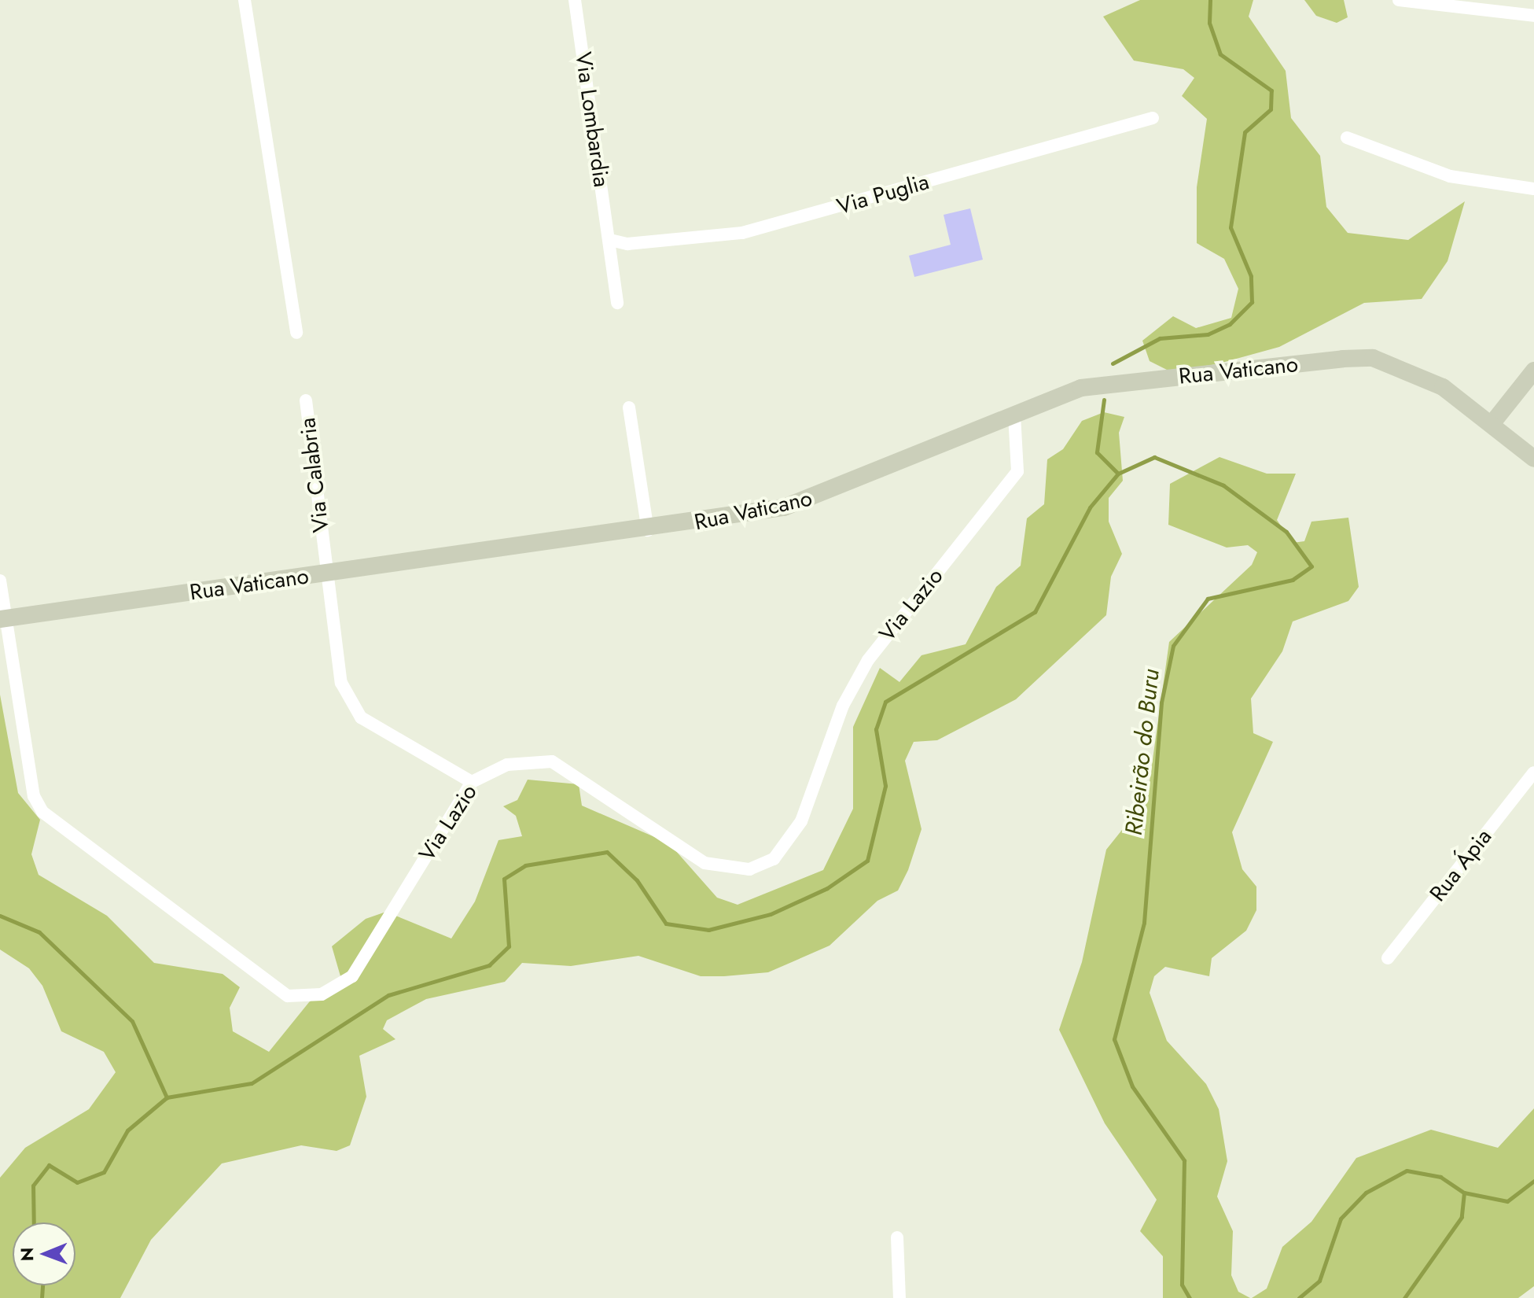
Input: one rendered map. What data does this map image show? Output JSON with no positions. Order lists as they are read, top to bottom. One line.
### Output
{"streets":{"street":["Via Lombardia","Via Puglia","Rua Vaticano","Via Calabria","Via Lazio","Rua Ápia"]},"crossings":[["Via Lombardia","Via Puglia"],["Rua Vaticano","Via Calabria"],["Rua Vaticano","Via Lazio"],["Via Calabria","Via Lazio"]],"water":["Ribeirão do Buru"],"north":"left"}
